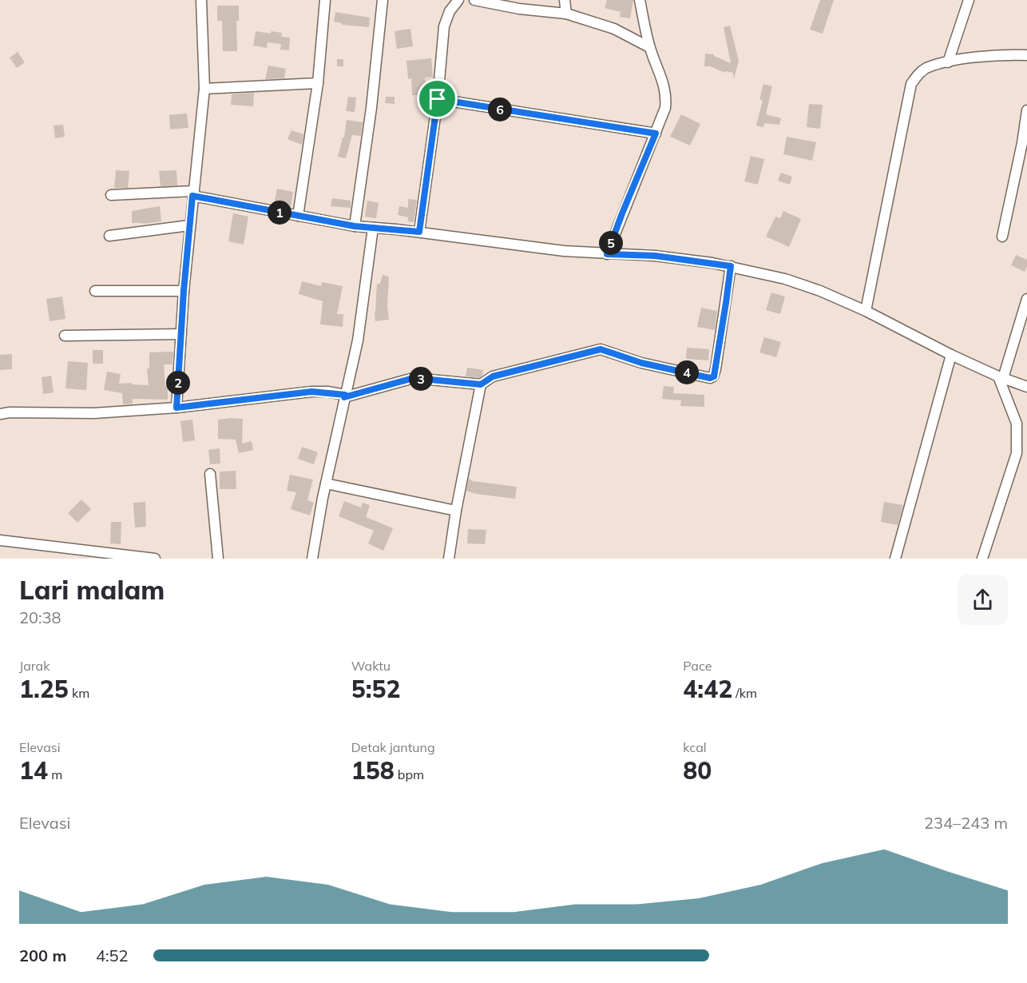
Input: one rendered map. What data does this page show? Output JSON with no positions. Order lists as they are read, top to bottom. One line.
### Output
{"page":{"pins":["6","1","5","4","3","2"],"heading":["Lari malam","20:38"],"stats":[["Jarak","1.25 km"],["Waktu","5:52"],["Pace","4:42 /km"],["Elevasi","14 m"],["Detak jantung","158 bpm"],["kcal","80"]],"chart":["Elevasi","234–243 m"],"list":[{"name":"200 m","note":"4:52"}]}}
